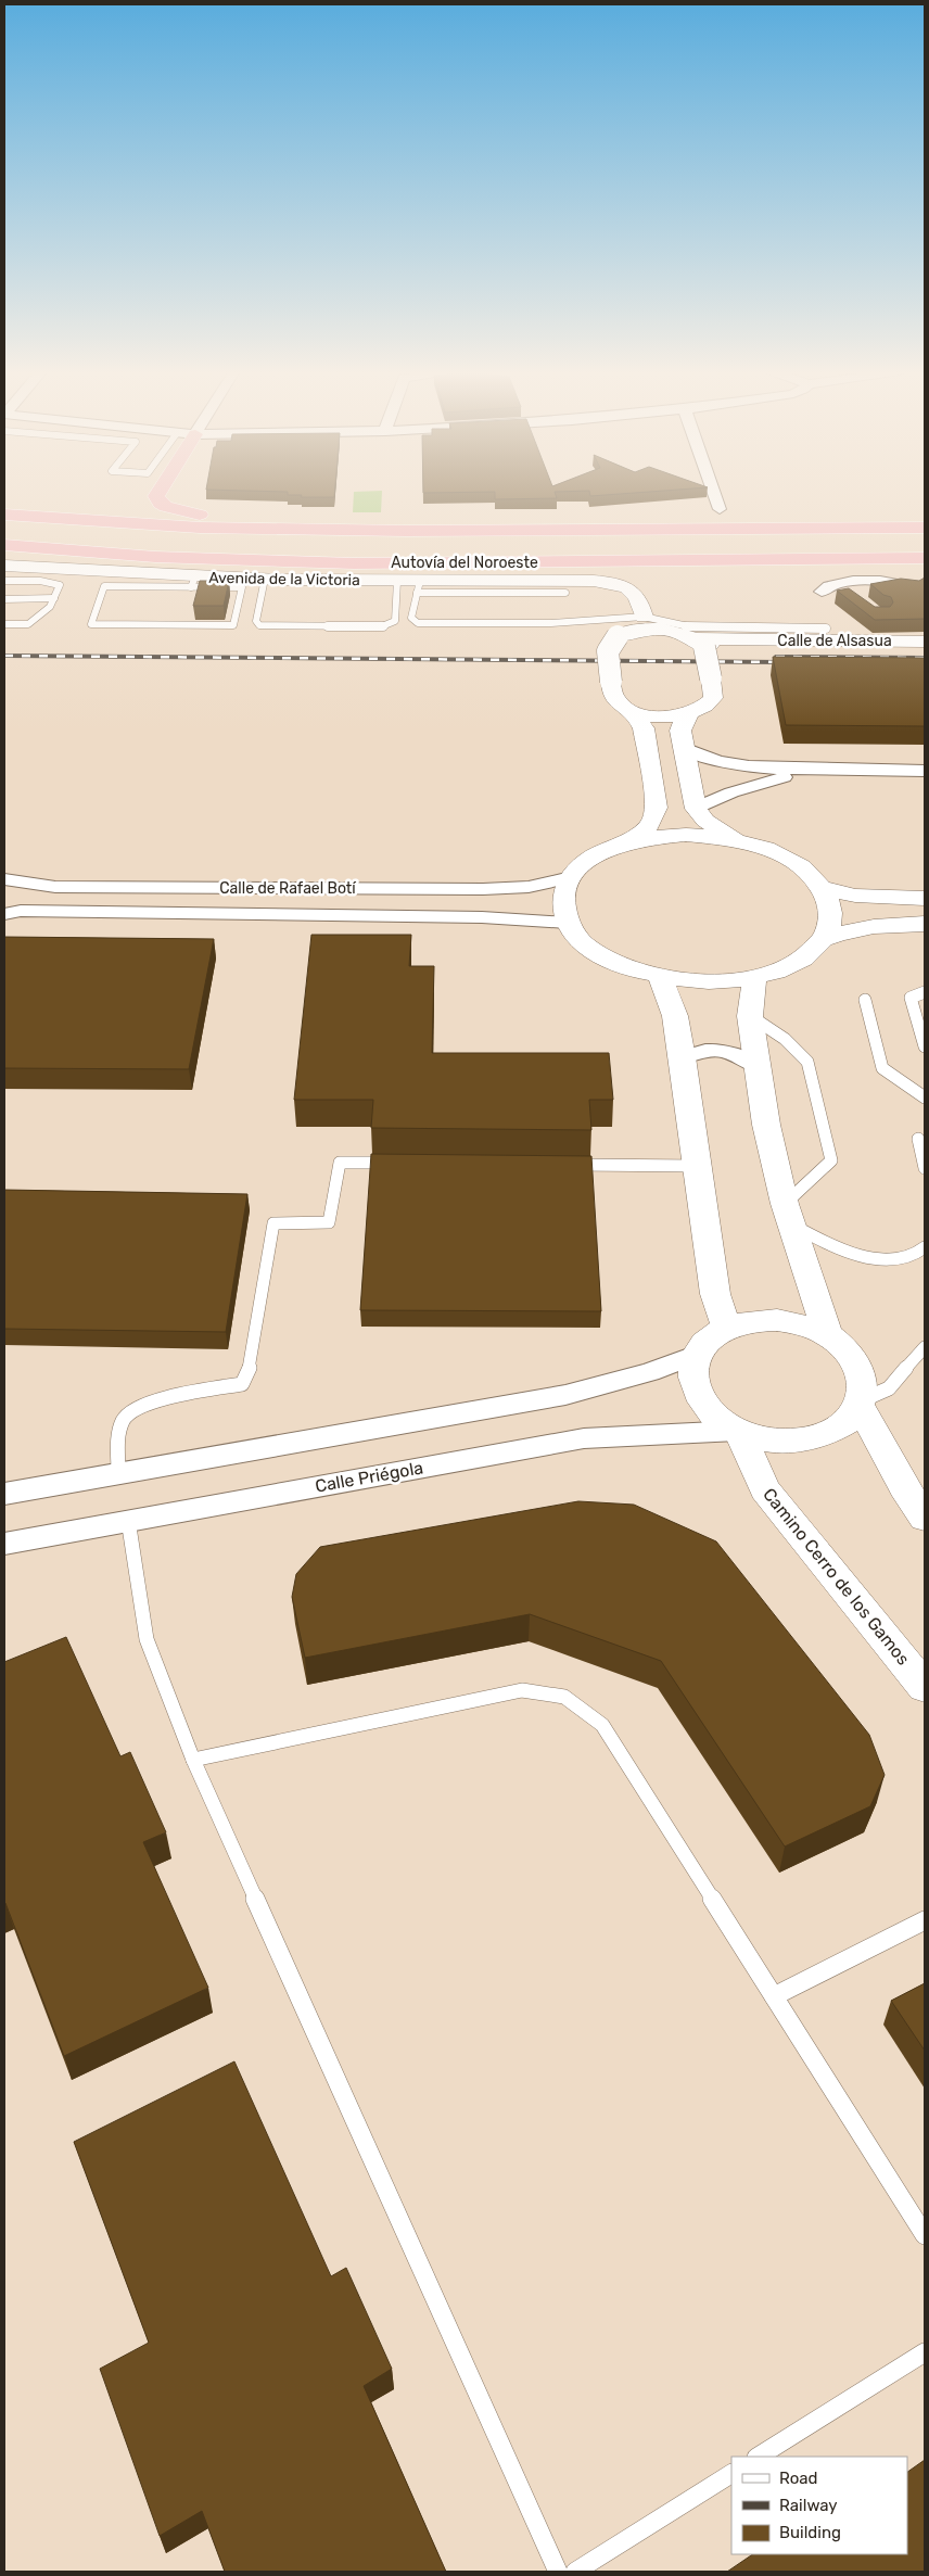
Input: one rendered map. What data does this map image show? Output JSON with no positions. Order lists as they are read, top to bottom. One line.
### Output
{"streets":{"highway":["Autovía del Noroeste"],"street":["Avenida de la Victoria","Calle de Alsasua","Calle de Rafael Botí","Calle Priégola","Camino Cerro de los Gamos"]},"crossings":[["Calle Priégola","Camino Cerro de los Gamos"]],"legend":["Road","Railway","Building"]}
